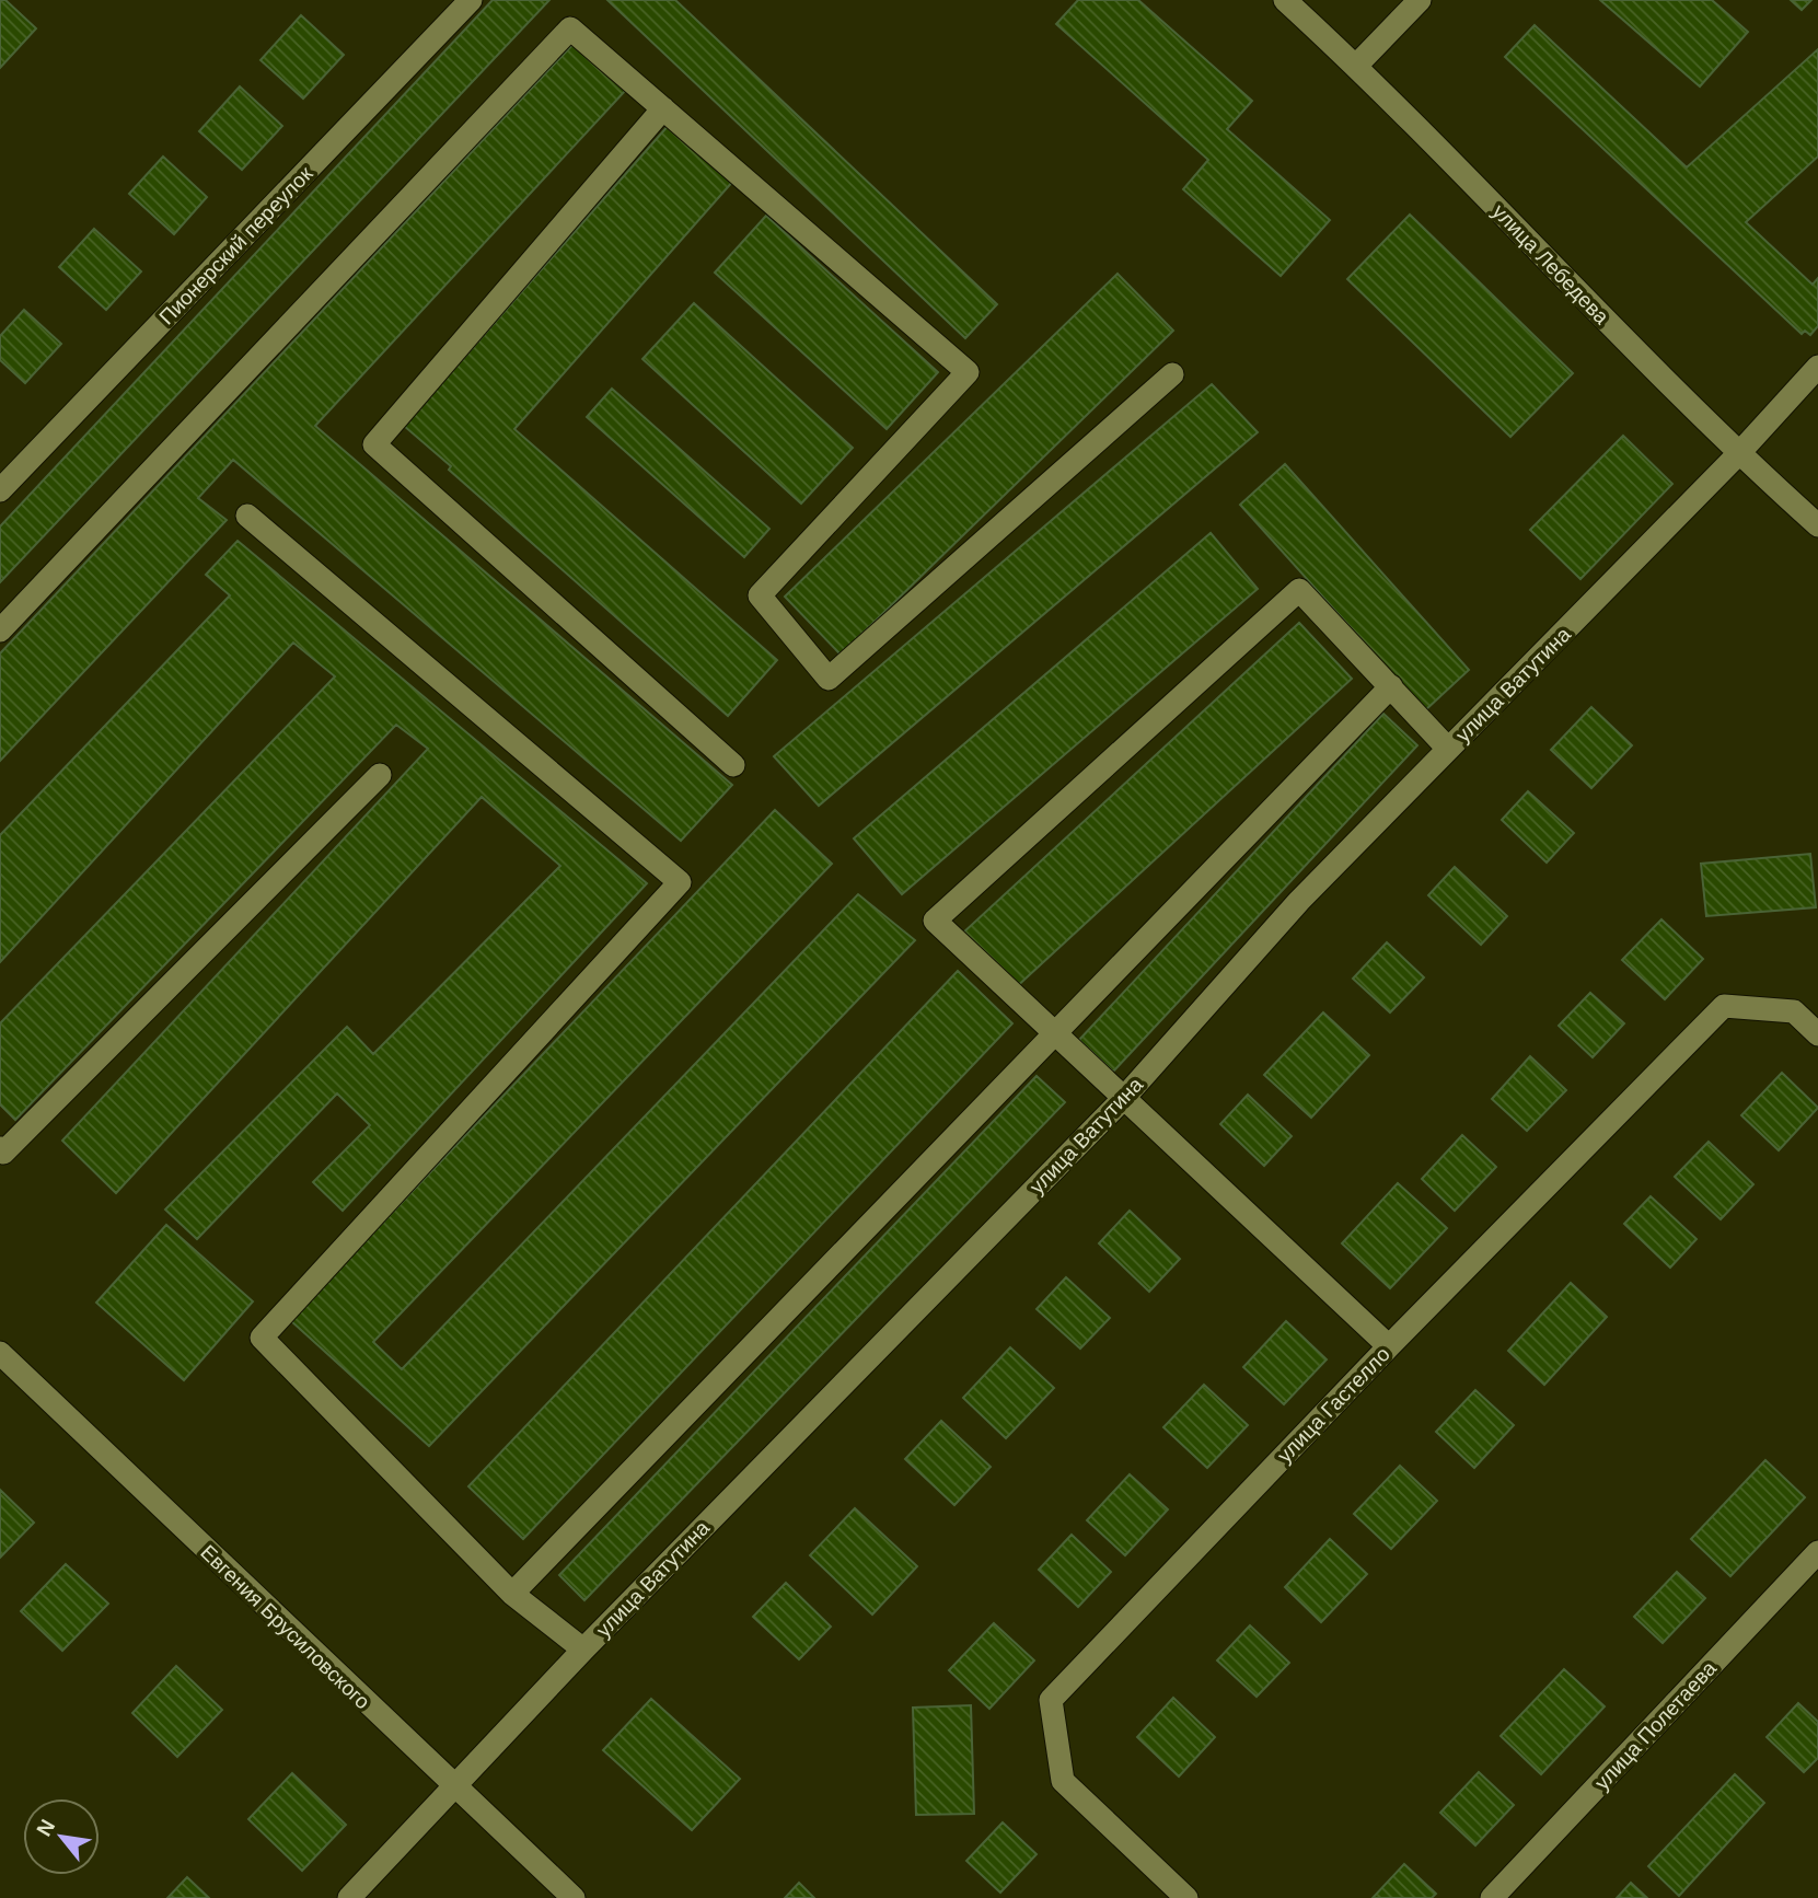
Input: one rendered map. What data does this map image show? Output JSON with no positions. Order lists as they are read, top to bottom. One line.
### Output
{"streets":{"street":["Пионерский переулок","улица Лебедева","улица Ватутина","улица Гастелло","Евгения Брусиловского","улица Полетаева"]},"crossings":[["улица Лебедева","улица Ватутина"],["улица Ватутина","Евгения Брусиловского"]],"north":"top left"}
